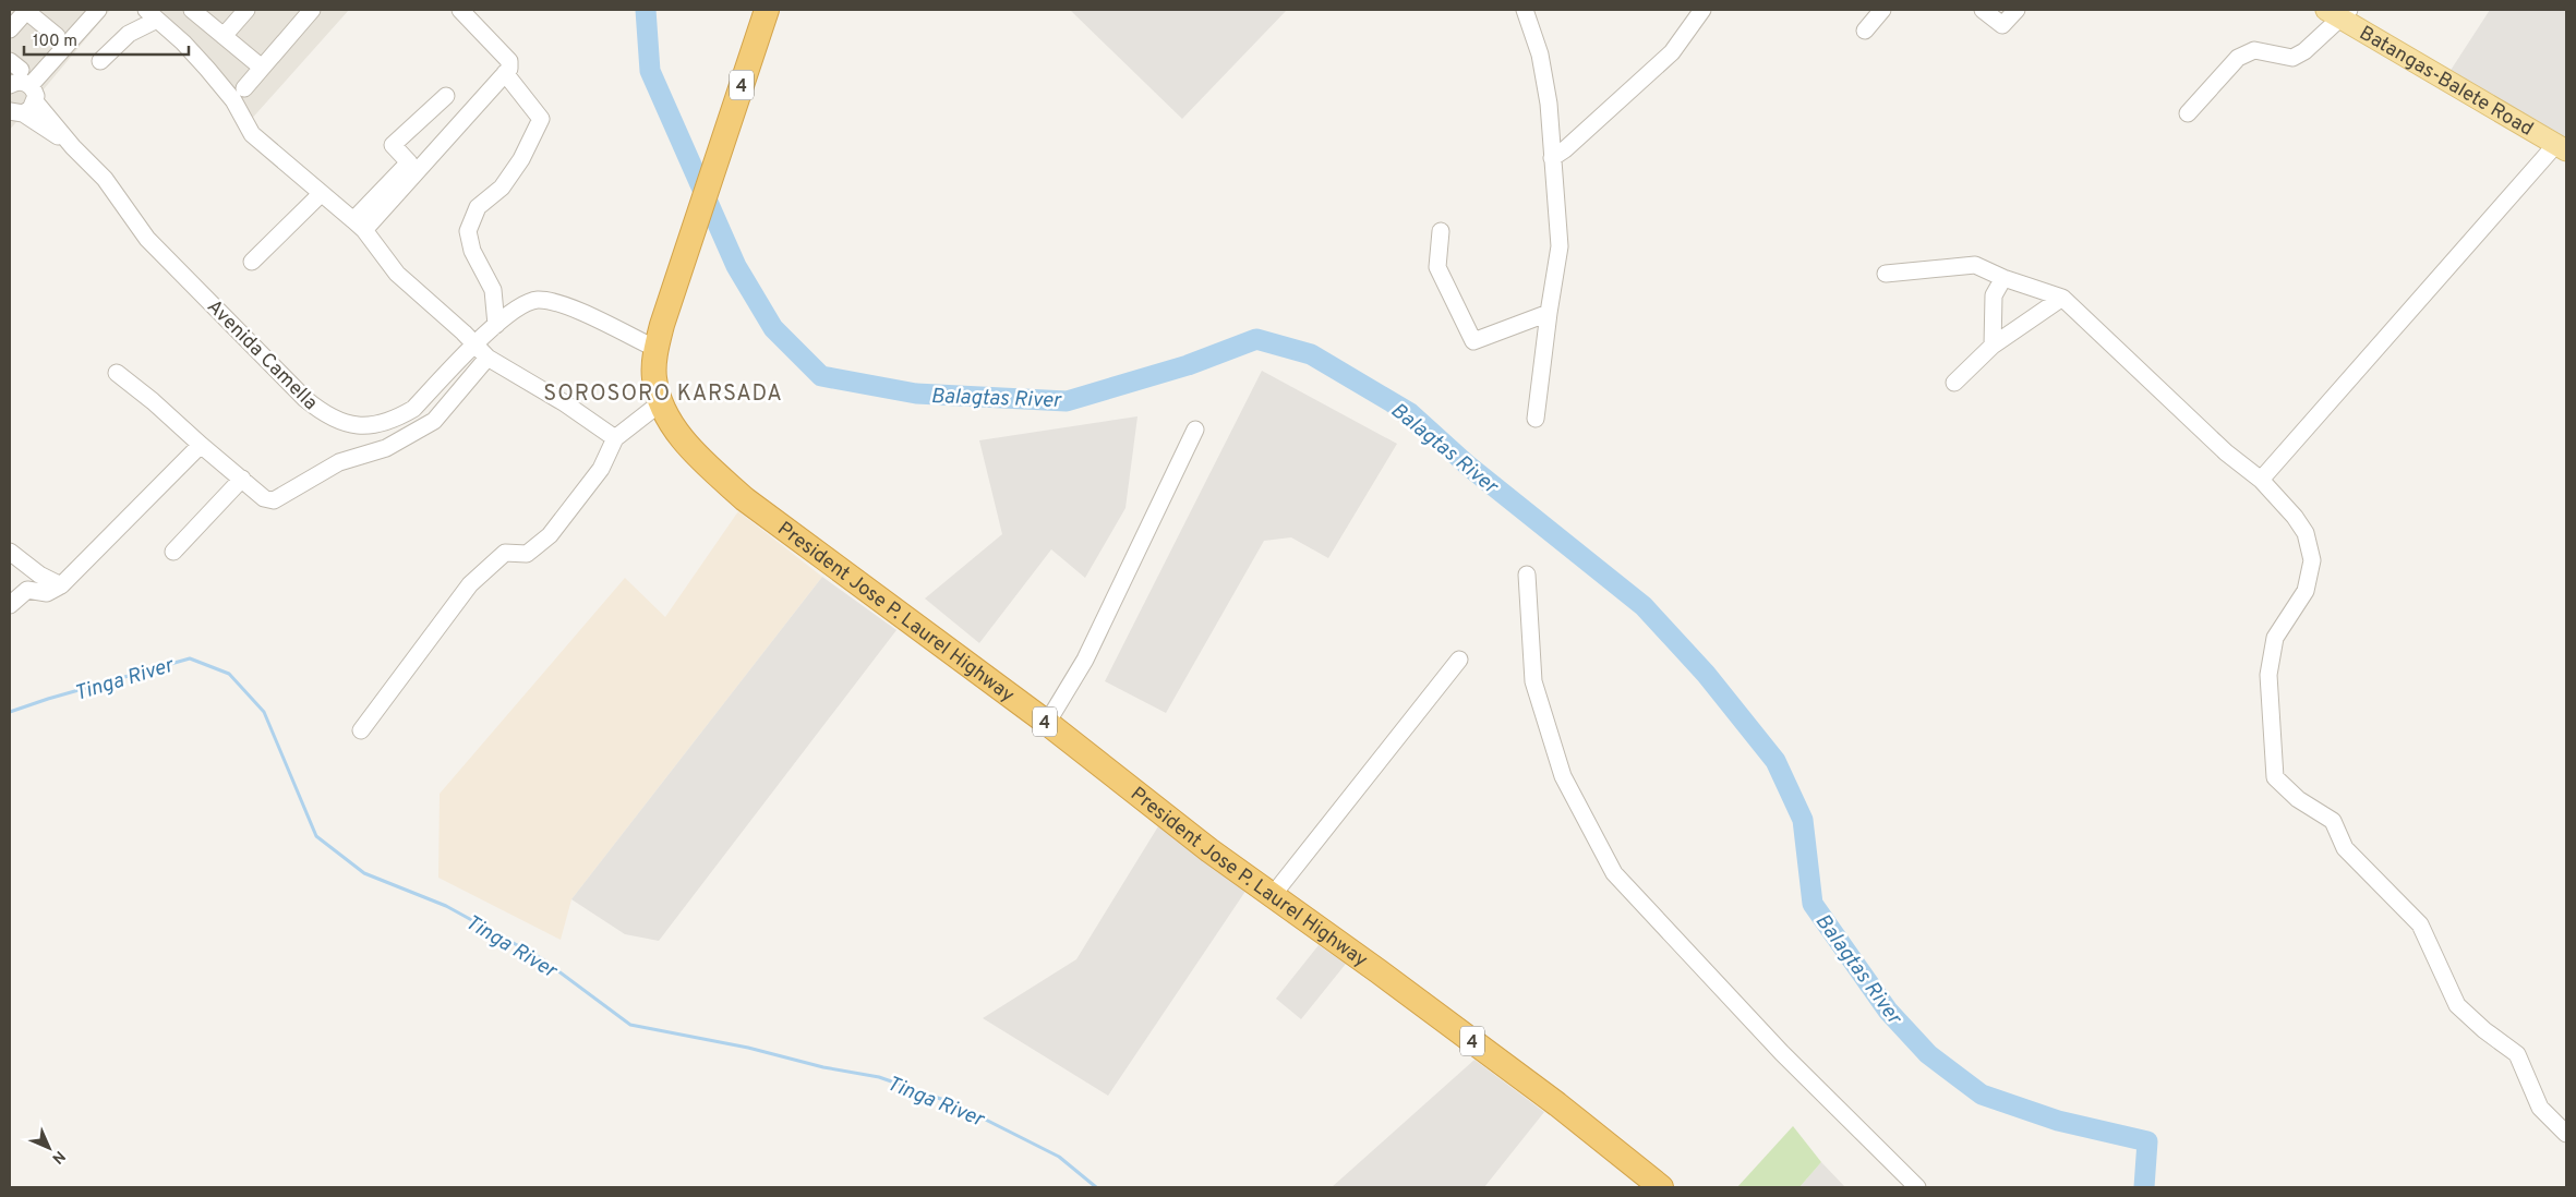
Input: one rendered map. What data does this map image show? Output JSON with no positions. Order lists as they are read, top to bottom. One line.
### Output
{"streets":{"highway":["4","President Jose P. Laurel Highway"],"main road":["Batangas-Balete Road"],"street":["Avenida Camella"]},"crossings":[["Avenida Camella","President Jose P. Laurel Highway"]],"districts":["SOROSORO KARSADA"],"water":["Balagtas River","Tinga River"],"scale_bar":"100 m","north":"bottom right"}
